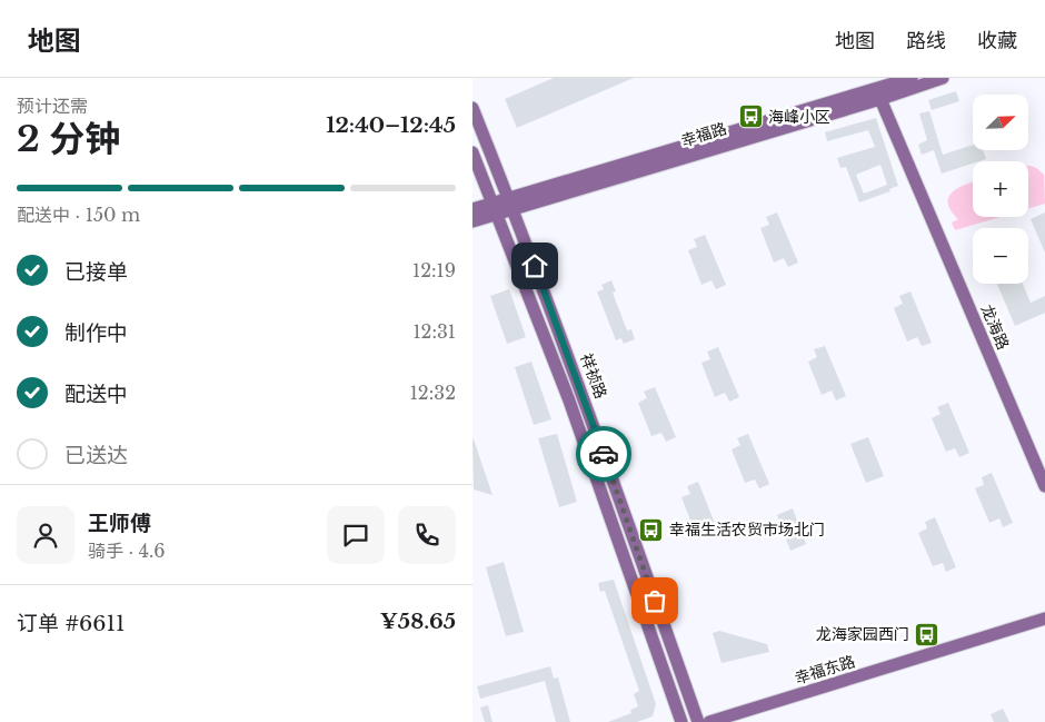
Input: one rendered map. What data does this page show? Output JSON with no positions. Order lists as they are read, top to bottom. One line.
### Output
{"streets":{"street":["幸福路","龙海路","祥祯路","幸福东路"]},"crossings":[["幸福路","龙海路"],["幸福路","祥祯路"]],"places":{"bus stop":["海峰小区","幸福生活农贸市场北门","龙海家园西门"]},"north":"top right","page":{"header":"地图","nav":["地图","路线","收藏"],"heading":["2 分钟","预计还需","12:40–12:45"],"panel":["王师傅","骑手 · 4.6","订单 #6611","¥58.65"],"map_buttons":["+","−"],"bar":"配送中 · 150 m","list":[["已接单","12:19"],["制作中","12:31"],["配送中","12:32"],"已送达"]}}
